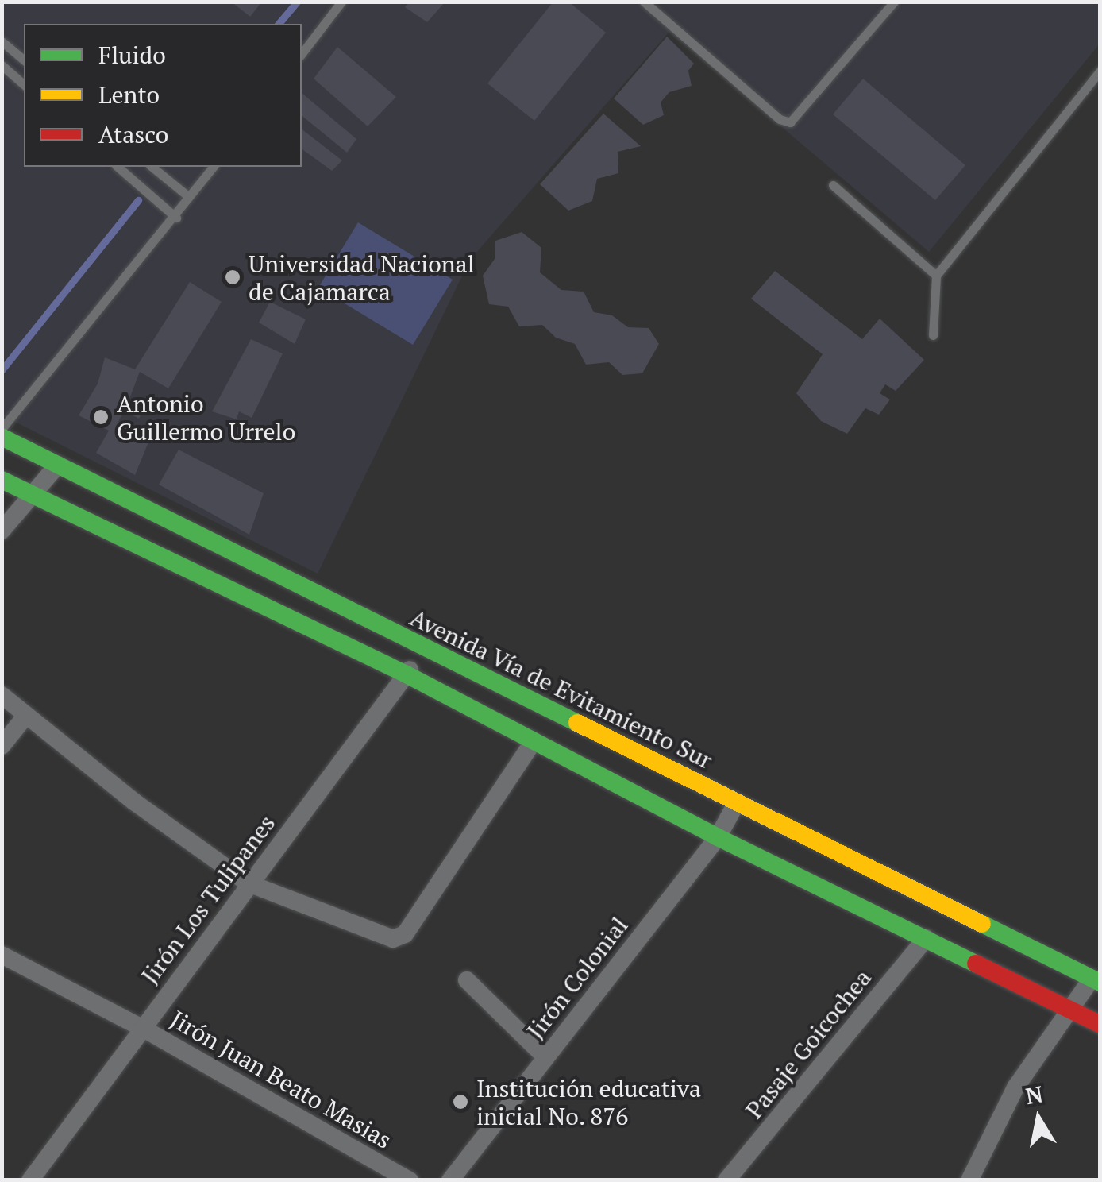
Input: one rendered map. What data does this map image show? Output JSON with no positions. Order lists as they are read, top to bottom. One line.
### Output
{"streets":{"highway":["Avenida Vía de Evitamiento Sur"],"street":["Jirón Los Tulipanes","Jirón Colonial","Pasaje Goicochea","Jirón Juan Beato Masias"]},"crossings":[["Avenida Vía de Evitamiento Sur","Jirón Los Tulipanes"],["Avenida Vía de Evitamiento Sur","Jirón Colonial"],["Jirón Los Tulipanes","Jirón Juan Beato Masias"]],"places":["Universidad Nacional de Cajamarca","Antonio Guillermo Urrelo","Institución educativa inicial No. 876"],"legend":["Fluido","Lento","Atasco"],"north":"top"}
